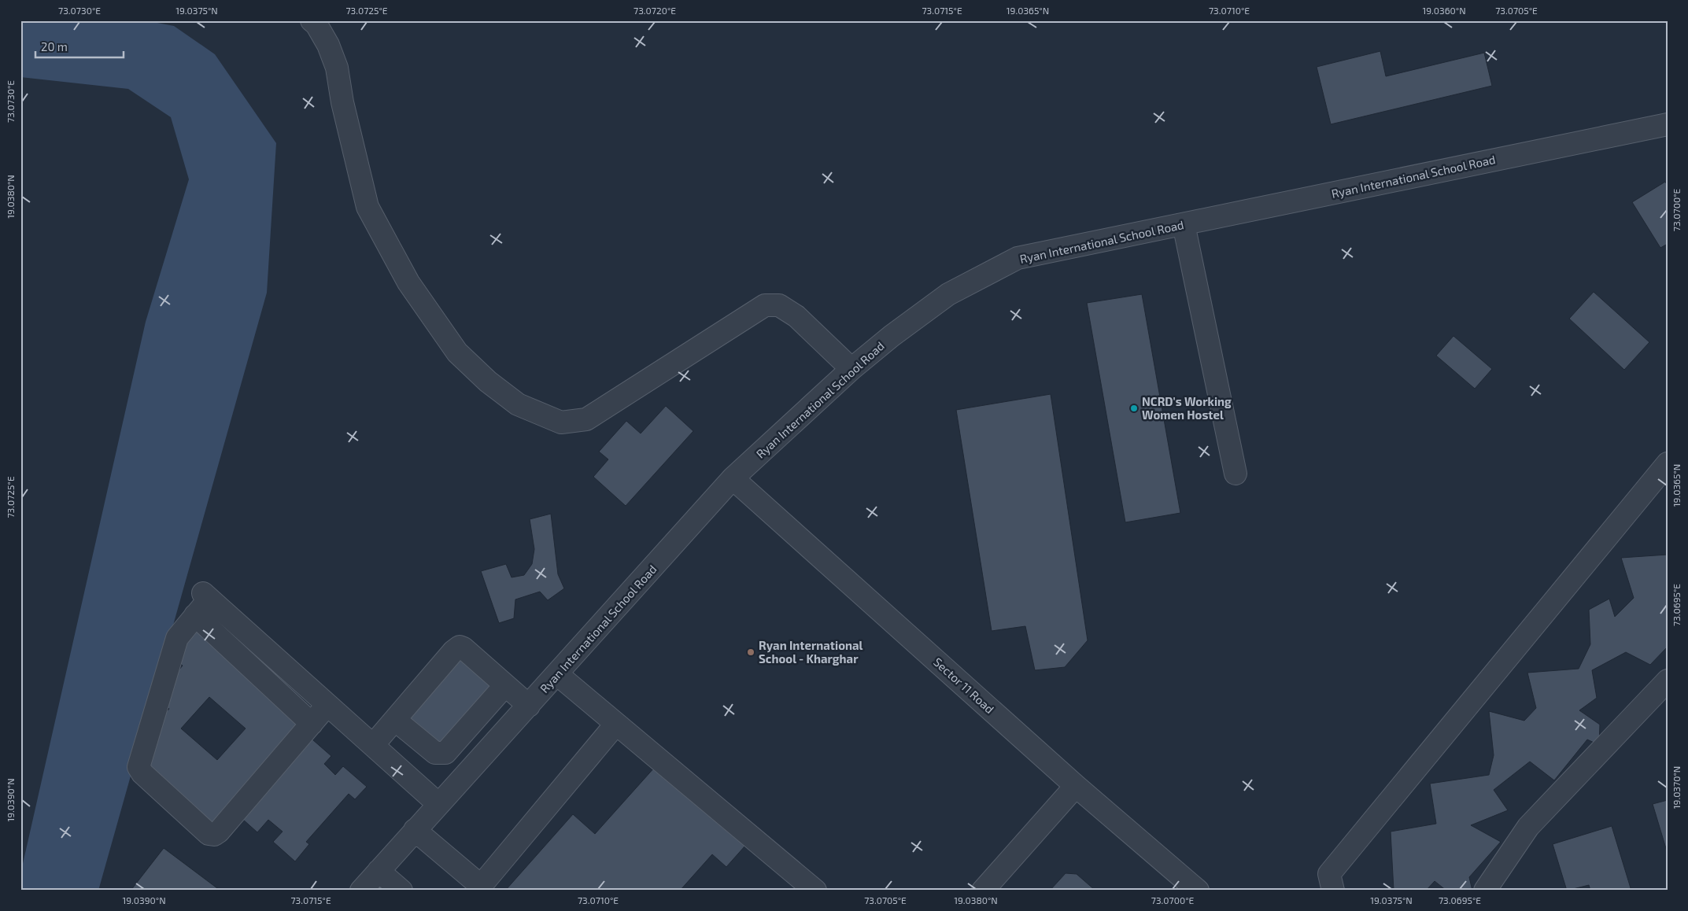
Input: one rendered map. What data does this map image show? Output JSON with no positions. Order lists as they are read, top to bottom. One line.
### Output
{"streets":{"street":["Ryan International School Road","Sector 11 Road"]},"crossings":[["Ryan International School Road","Sector 11 Road"]],"places":["NCRD's Working Women Hostel","Ryan International School - Kharghar"],"scale_bar":"20 m","coordinates":["73.0730°E","19.0375°N","73.0725°E","73.0720°E","73.0715°E","19.0365°N","73.0710°E","19.0360°N","73.0705°E","19.0380°N","73.0700°E","73.0695°E","19.0370°N","19.0390°N"]}
